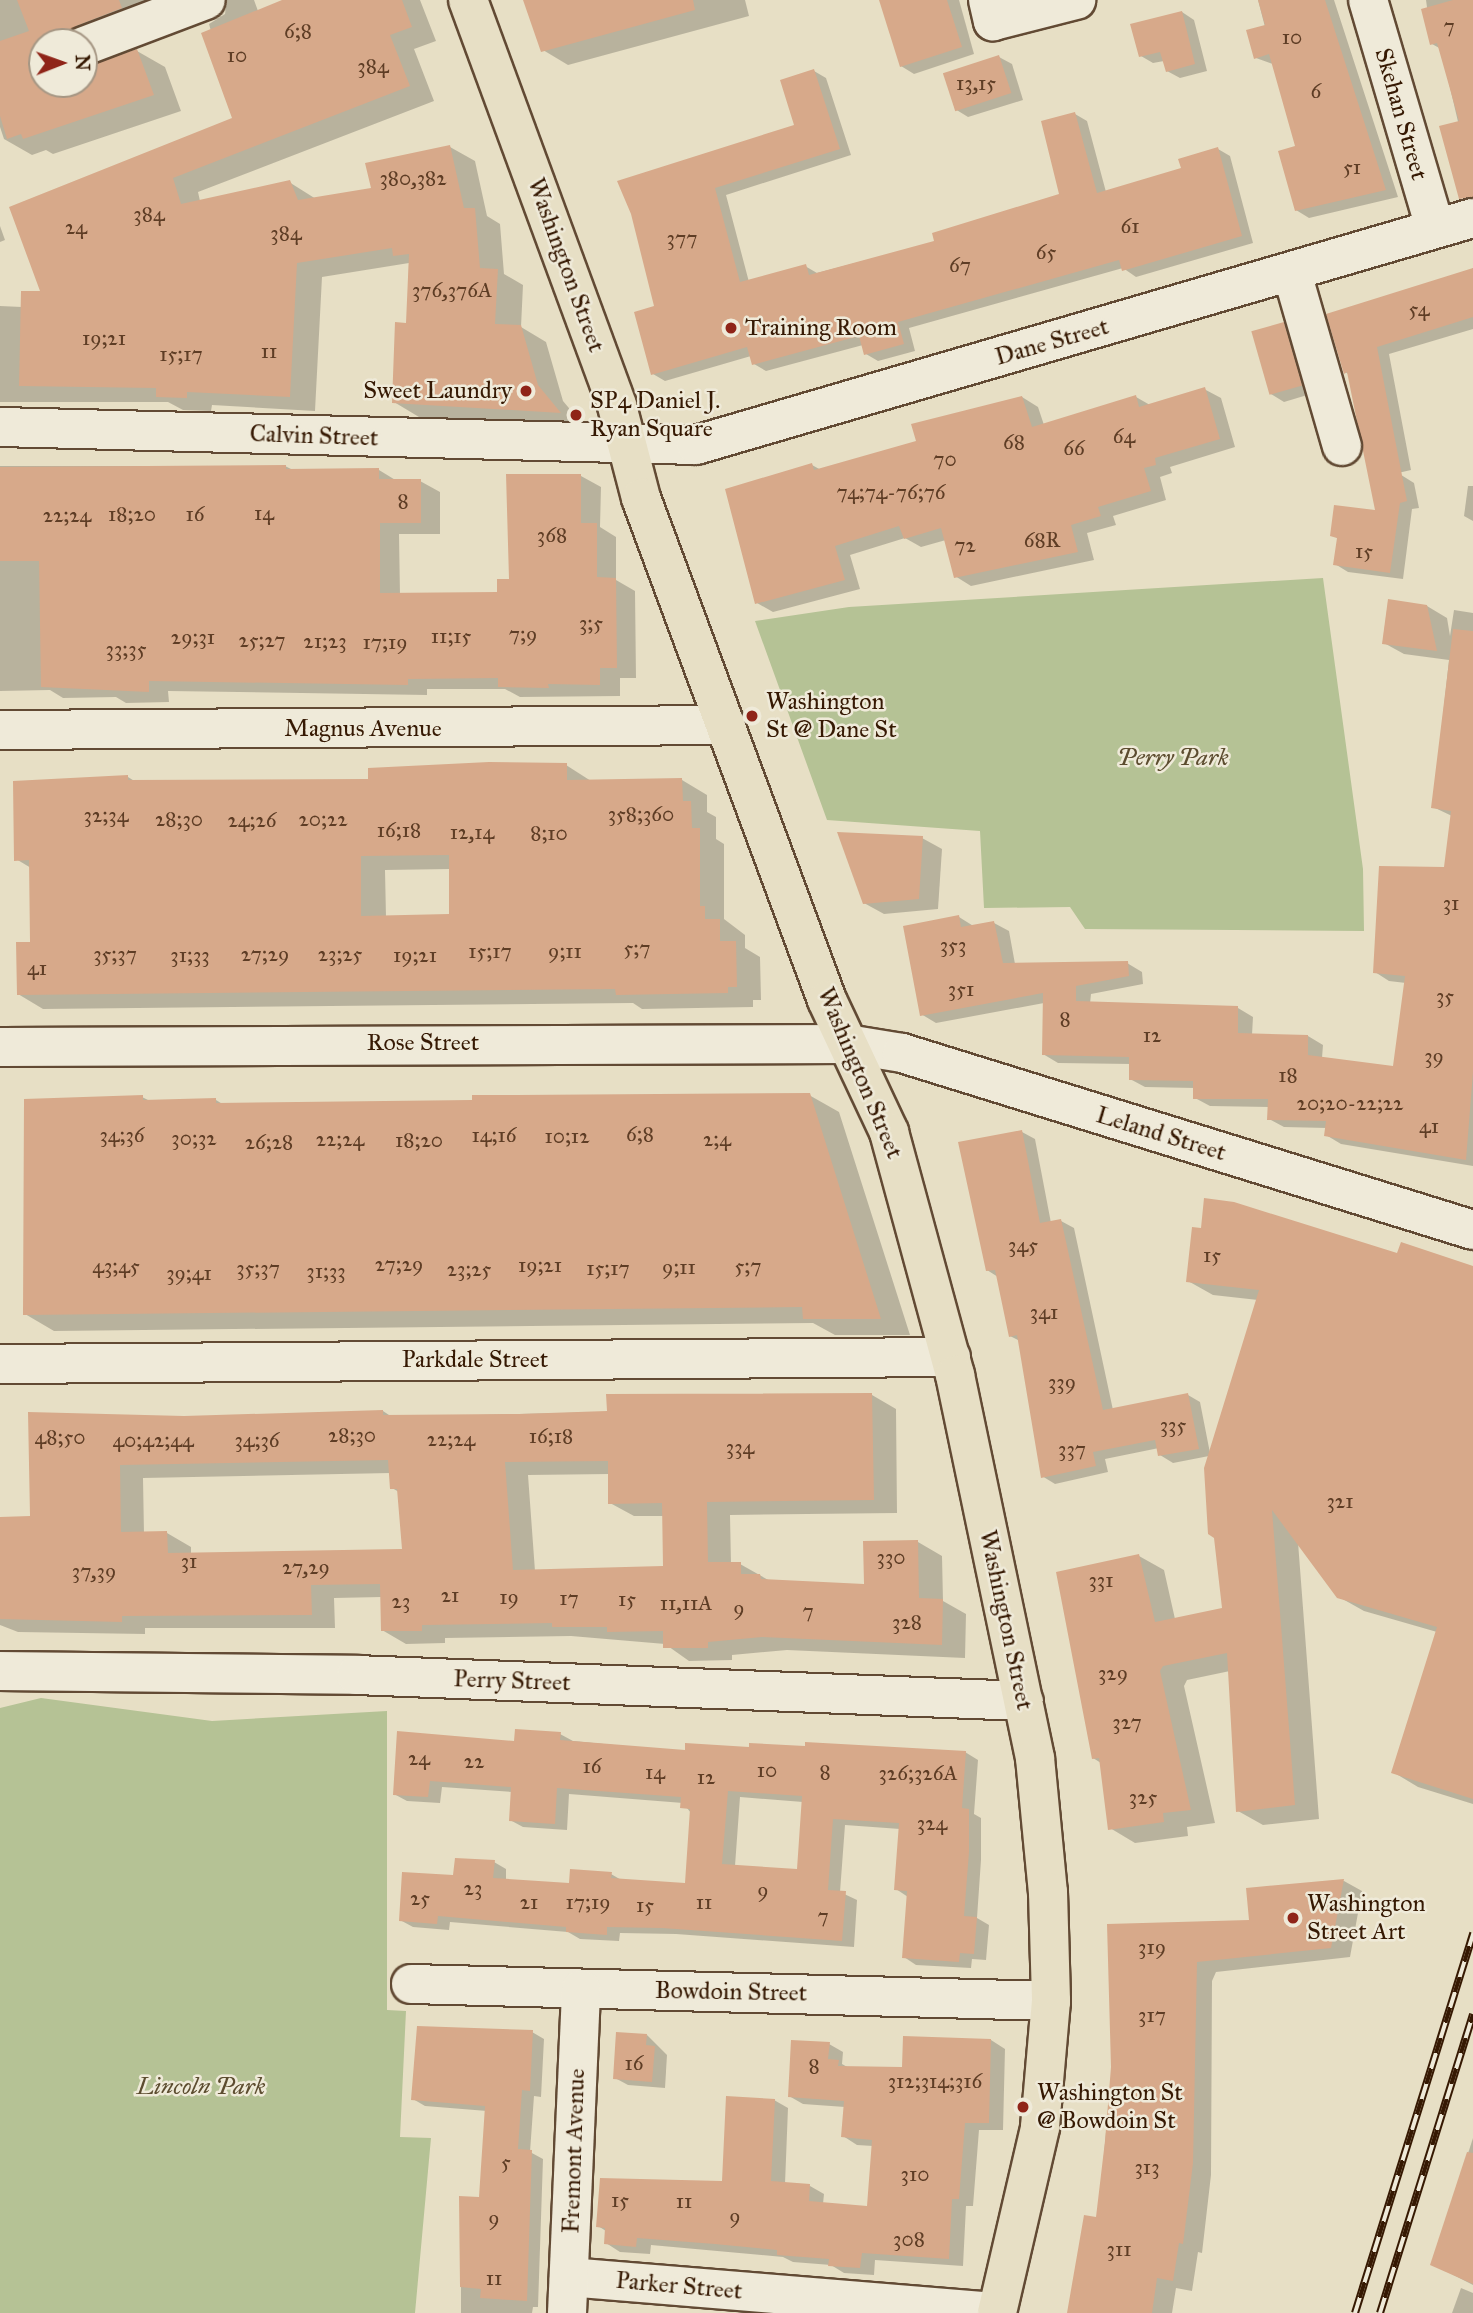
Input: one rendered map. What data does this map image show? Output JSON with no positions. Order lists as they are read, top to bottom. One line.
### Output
{"streets":{"main road":["Washington Street"],"street":["Skehan Street","Dane Street","Calvin Street","Magnus Avenue","Rose Street","Leland Street","Parkdale Street","Perry Street","Bowdoin Street","Fremont Avenue","Parker Street"]},"crossings":[["Skehan Street","Dane Street"],["Washington Street","Dane Street"],["Washington Street","Calvin Street"],["Washington Street","Magnus Avenue"],["Washington Street","Rose Street"],["Washington Street","Leland Street"],["Washington Street","Parkdale Street"],["Washington Street","Perry Street"],["Washington Street","Bowdoin Street"],["Washington Street","Parker Street"],["Dane Street","Calvin Street"],["Rose Street","Leland Street"],["Bowdoin Street","Fremont Avenue"],["Fremont Avenue","Parker Street"]],"parks":["Perry Park","Lincoln Park"],"places":["Training Room","Sweet Laundry","SP4 Daniel J. Ryan Square","Washington St @ Dane St","Washington Street Art","Washington St @ Bowdoin St"],"house_numbers":["7","6;8","10","10","384","13,15","6","51","380,382","384","61","24","384","377","65","67","376,376A","54","19;21","11","15;17","64","68","66","70","74;74-76;76","8","14","18;20","16","22;24","368","68R","72","15","3;5","7;9","11;15","29;31","25;27","21;23","17;19","33;35","358;360","32;34","28;30","20;22","24;26","16;18","12,14","8;10","31","353","5;7","15;17","9;11","35;37","27;29","23;25","31;33","19;21","41","351","35","8","12","39","18","20;20-22;22","41","6;8","34;36","14;16","10;12","30;32","22;24","2;4","18;20","26;28","345","15","27;29","19;21","43;45","5;7","9;11","35;37","15;17","23;25","31;33","39;41","341","339","335","28;30","16;18","48;50","22;24","40;42;44","34;36","334","337","321","330","31","27,29","37,39","331","21","19","17","15","23","11,11A","9","7","328","329","327","24","22","16","10","14","8","326;326A","12","325","324","23","9","25","21","17;19","11","15","7","319","317","16","8","312;314;316","5","313","310","15","11","9","9","308","311","11"],"north":"right"}
